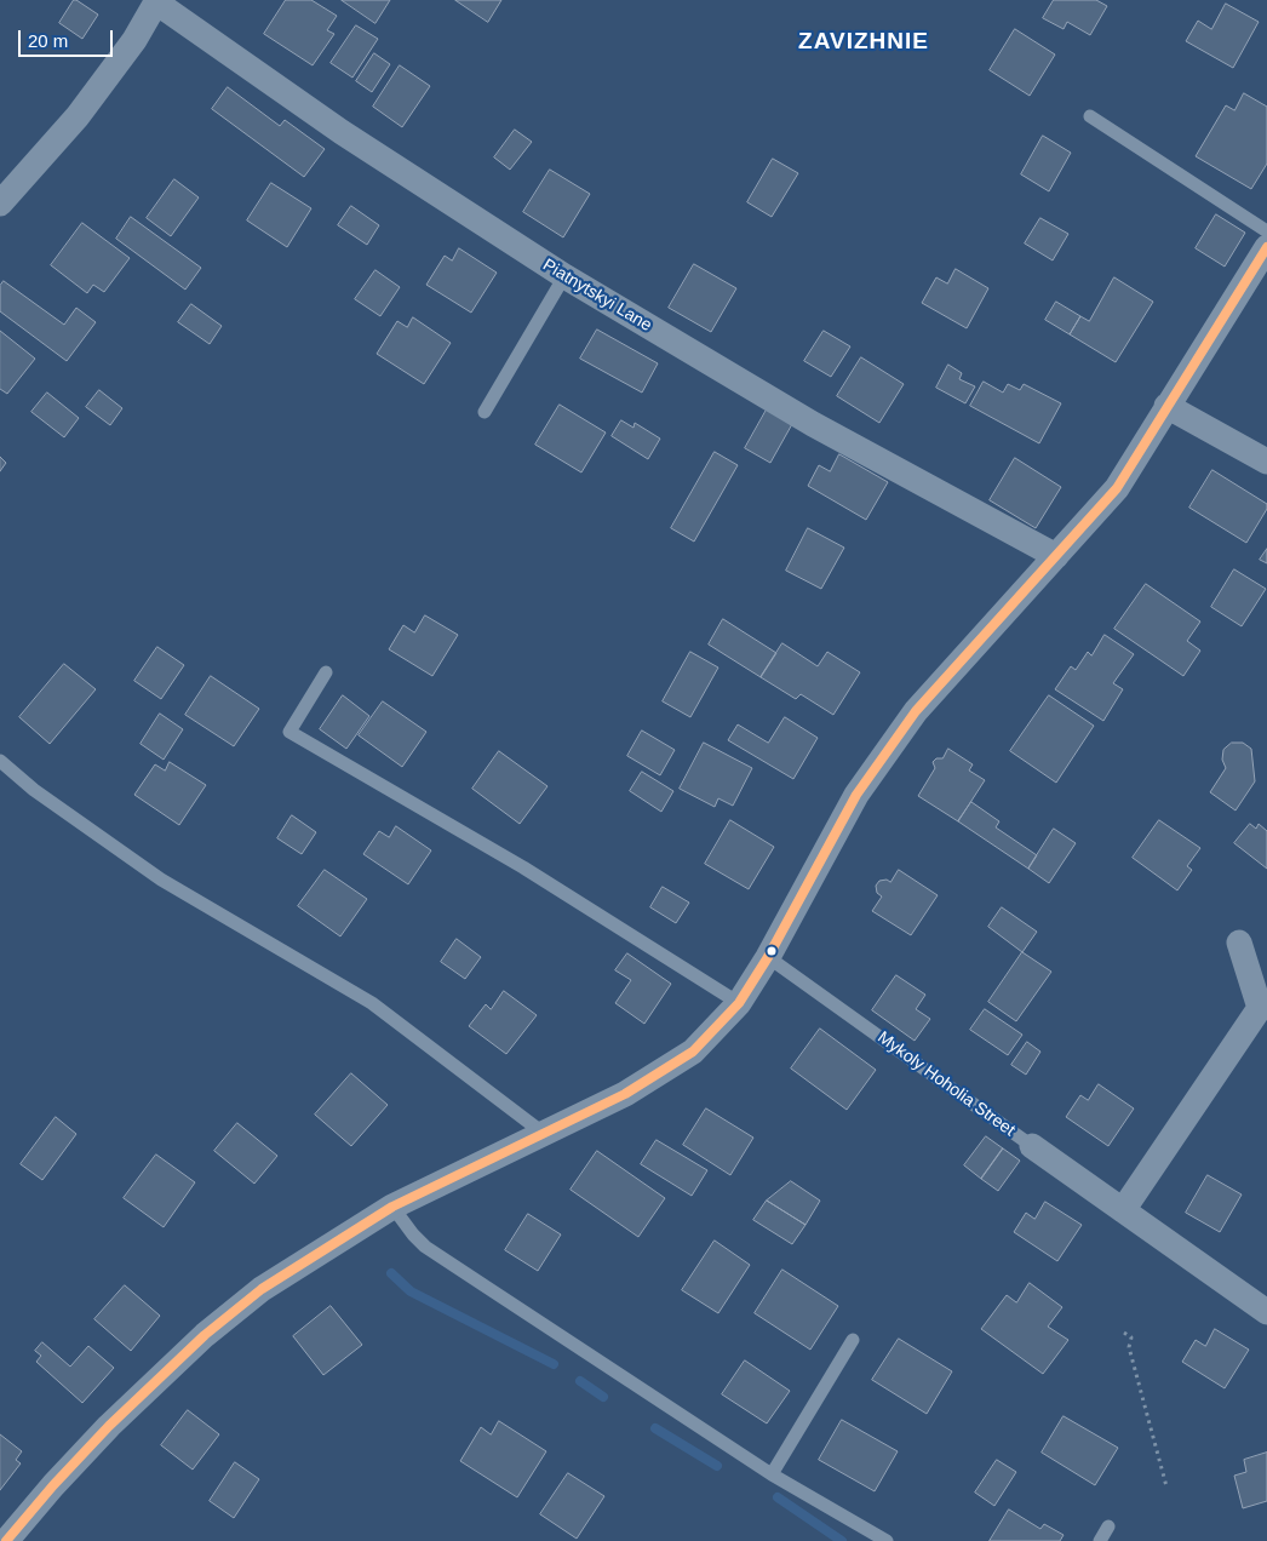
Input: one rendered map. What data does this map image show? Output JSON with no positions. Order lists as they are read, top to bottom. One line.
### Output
{"streets":{"street":["Piatnytskyi Lane","Mykoly Hoholia Street"]},"districts":["ZAVIZHNIE"],"scale_bar":"20 m"}
